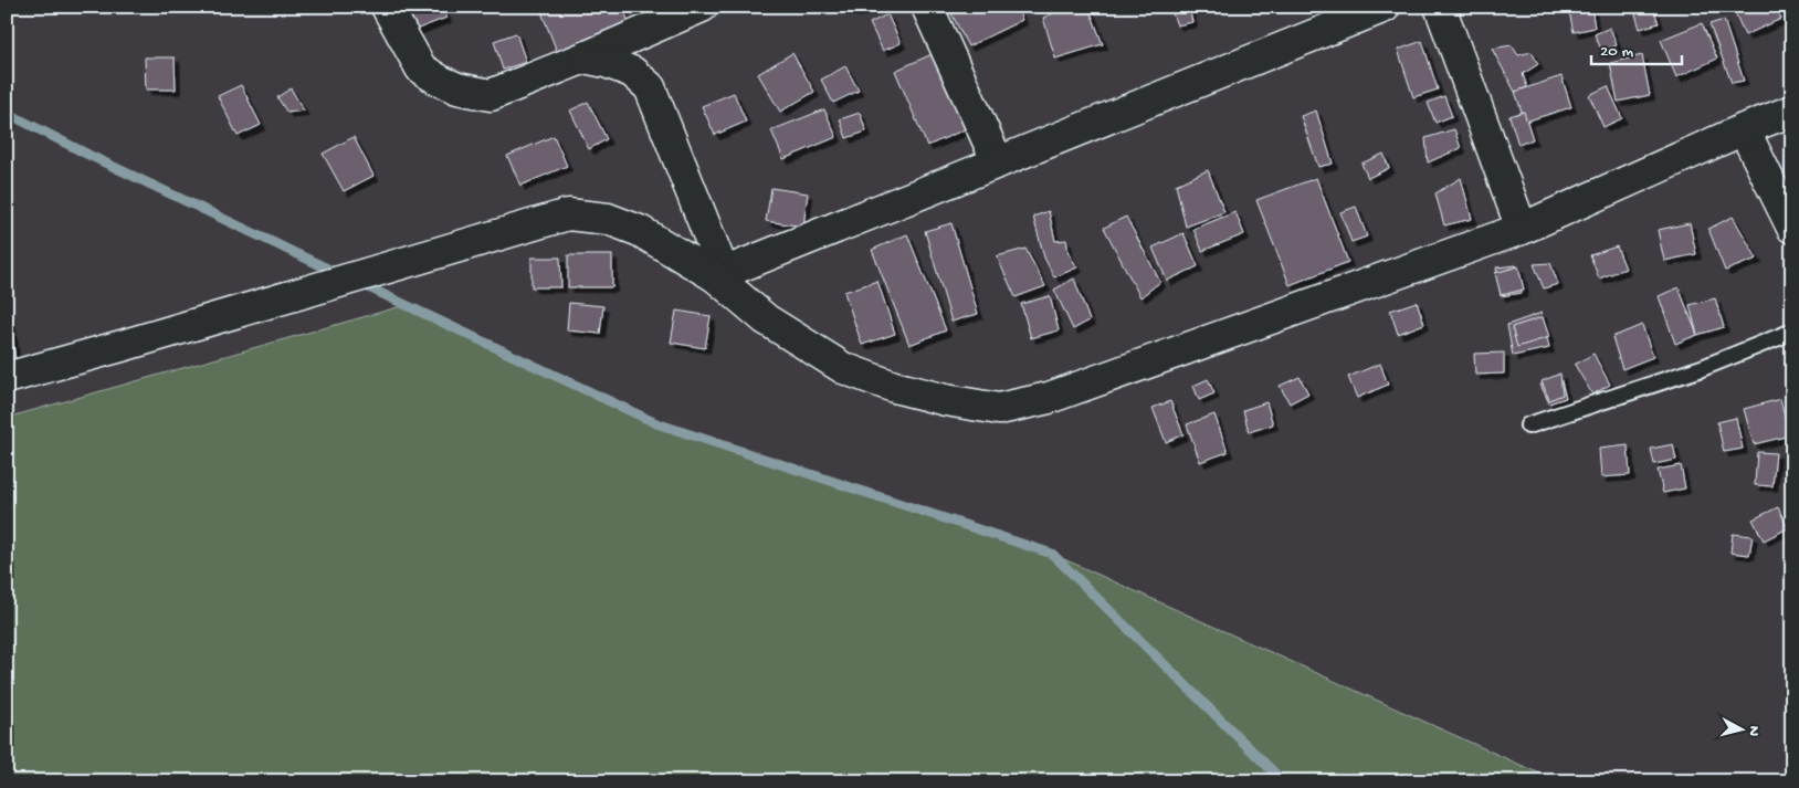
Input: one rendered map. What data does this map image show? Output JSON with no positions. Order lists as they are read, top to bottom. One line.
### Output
{"scale_bar":"20 m","north":"right"}
